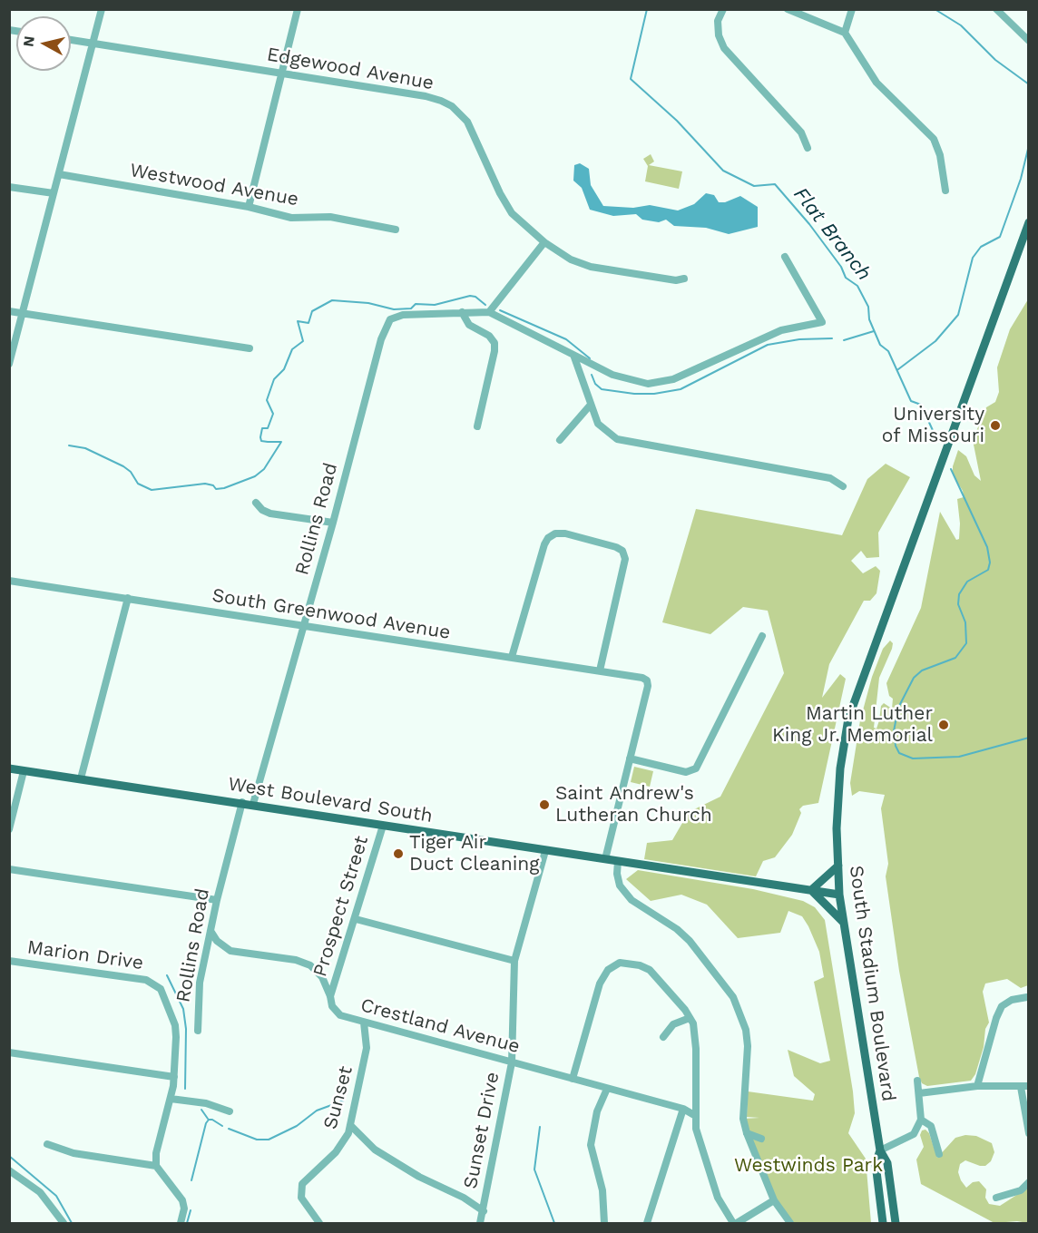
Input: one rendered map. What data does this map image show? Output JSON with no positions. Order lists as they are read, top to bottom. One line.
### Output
{"streets":{"main road":["West Boulevard South","South Stadium Boulevard"],"street":["Edgewood Avenue","Westwood Avenue","Rollins Road","South Greenwood Avenue","Prospect Street","Marion Drive","Crestland Avenue","Sunset","Sunset Drive"]},"crossings":[["Rollins Road","South Greenwood Avenue"],["Rollins Road","West Boulevard South"],["Rollins Road","Crestland Avenue"],["West Boulevard South","Prospect Street"],["West Boulevard South","South Stadium Boulevard"],["West Boulevard South","Sunset Drive"],["Prospect Street","Crestland Avenue"],["Crestland Avenue","Sunset"],["Crestland Avenue","Sunset Drive"]],"water":["Flat Branch"],"parks":["Westwinds Park"],"places":["University of Missouri","Martin Luther King Jr. Memorial","Saint Andrew's Lutheran Church","Tiger Air Duct Cleaning"],"north":"left"}
